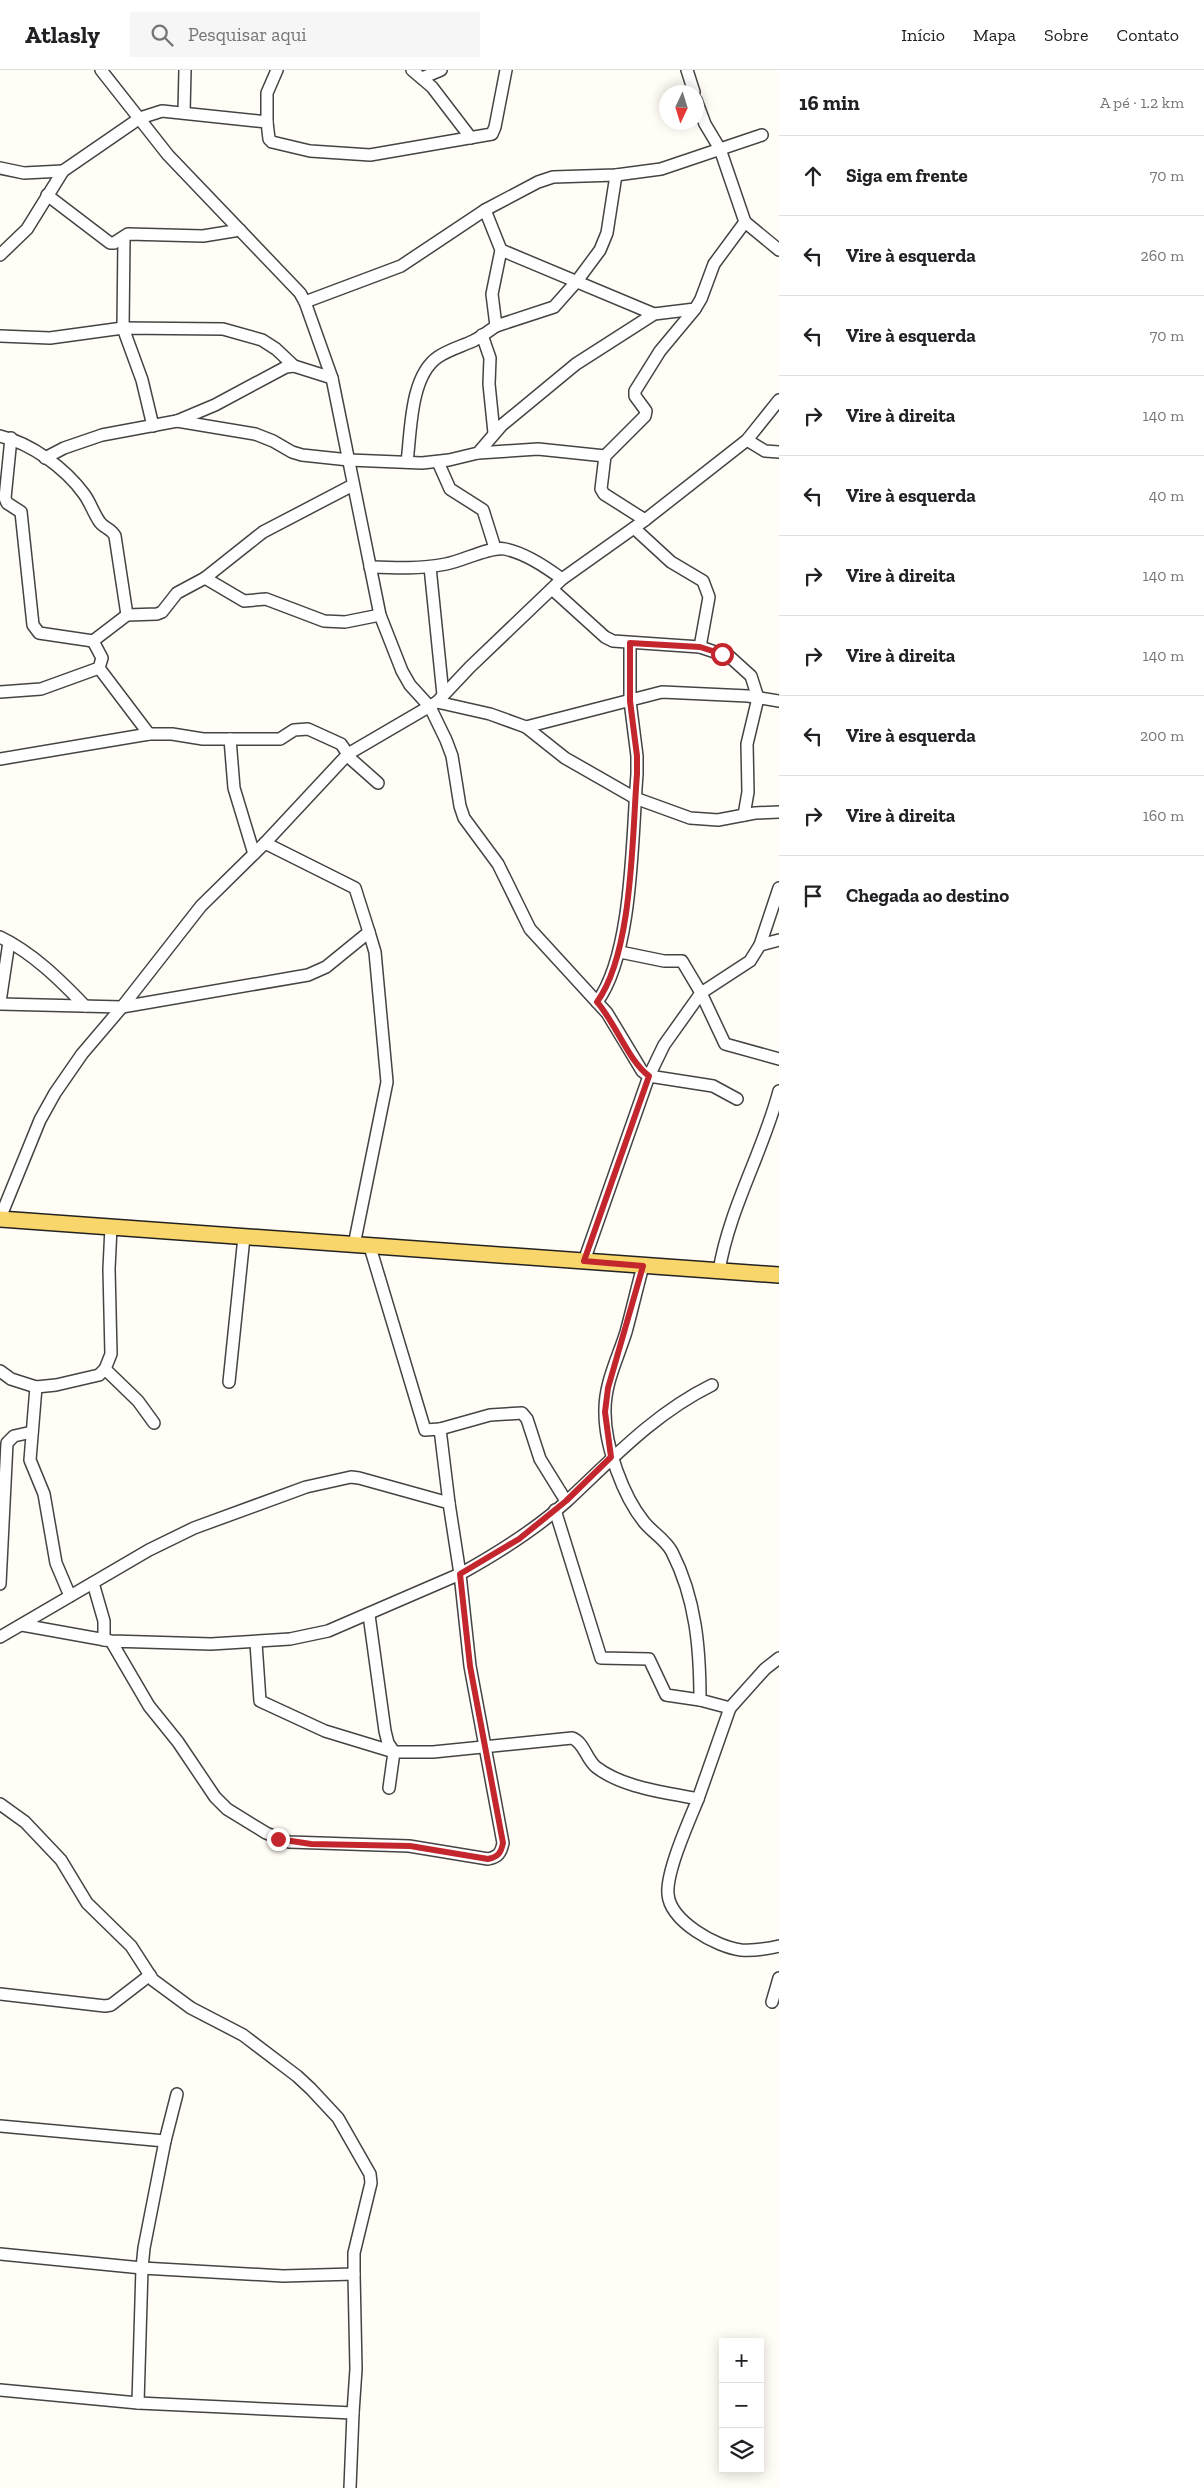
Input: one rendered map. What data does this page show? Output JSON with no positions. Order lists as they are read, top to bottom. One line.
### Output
{"north":"bottom","page":{"header":"Atlasly","search":"Pesquisar aqui","nav":["Início","Mapa","Sobre","Contato"],"heading":["16 min","A pé · 1.2 km"],"list":[["Siga em frente","70 m"],["Vire à esquerda","260 m"],["Vire à esquerda","70 m"],["Vire à direita","140 m"],["Vire à esquerda","40 m"],["Vire à direita","140 m"],["Vire à direita","140 m"],["Vire à esquerda","200 m"],["Vire à direita","160 m"],"Chegada ao destino"],"map_buttons":["+","−"]}}
